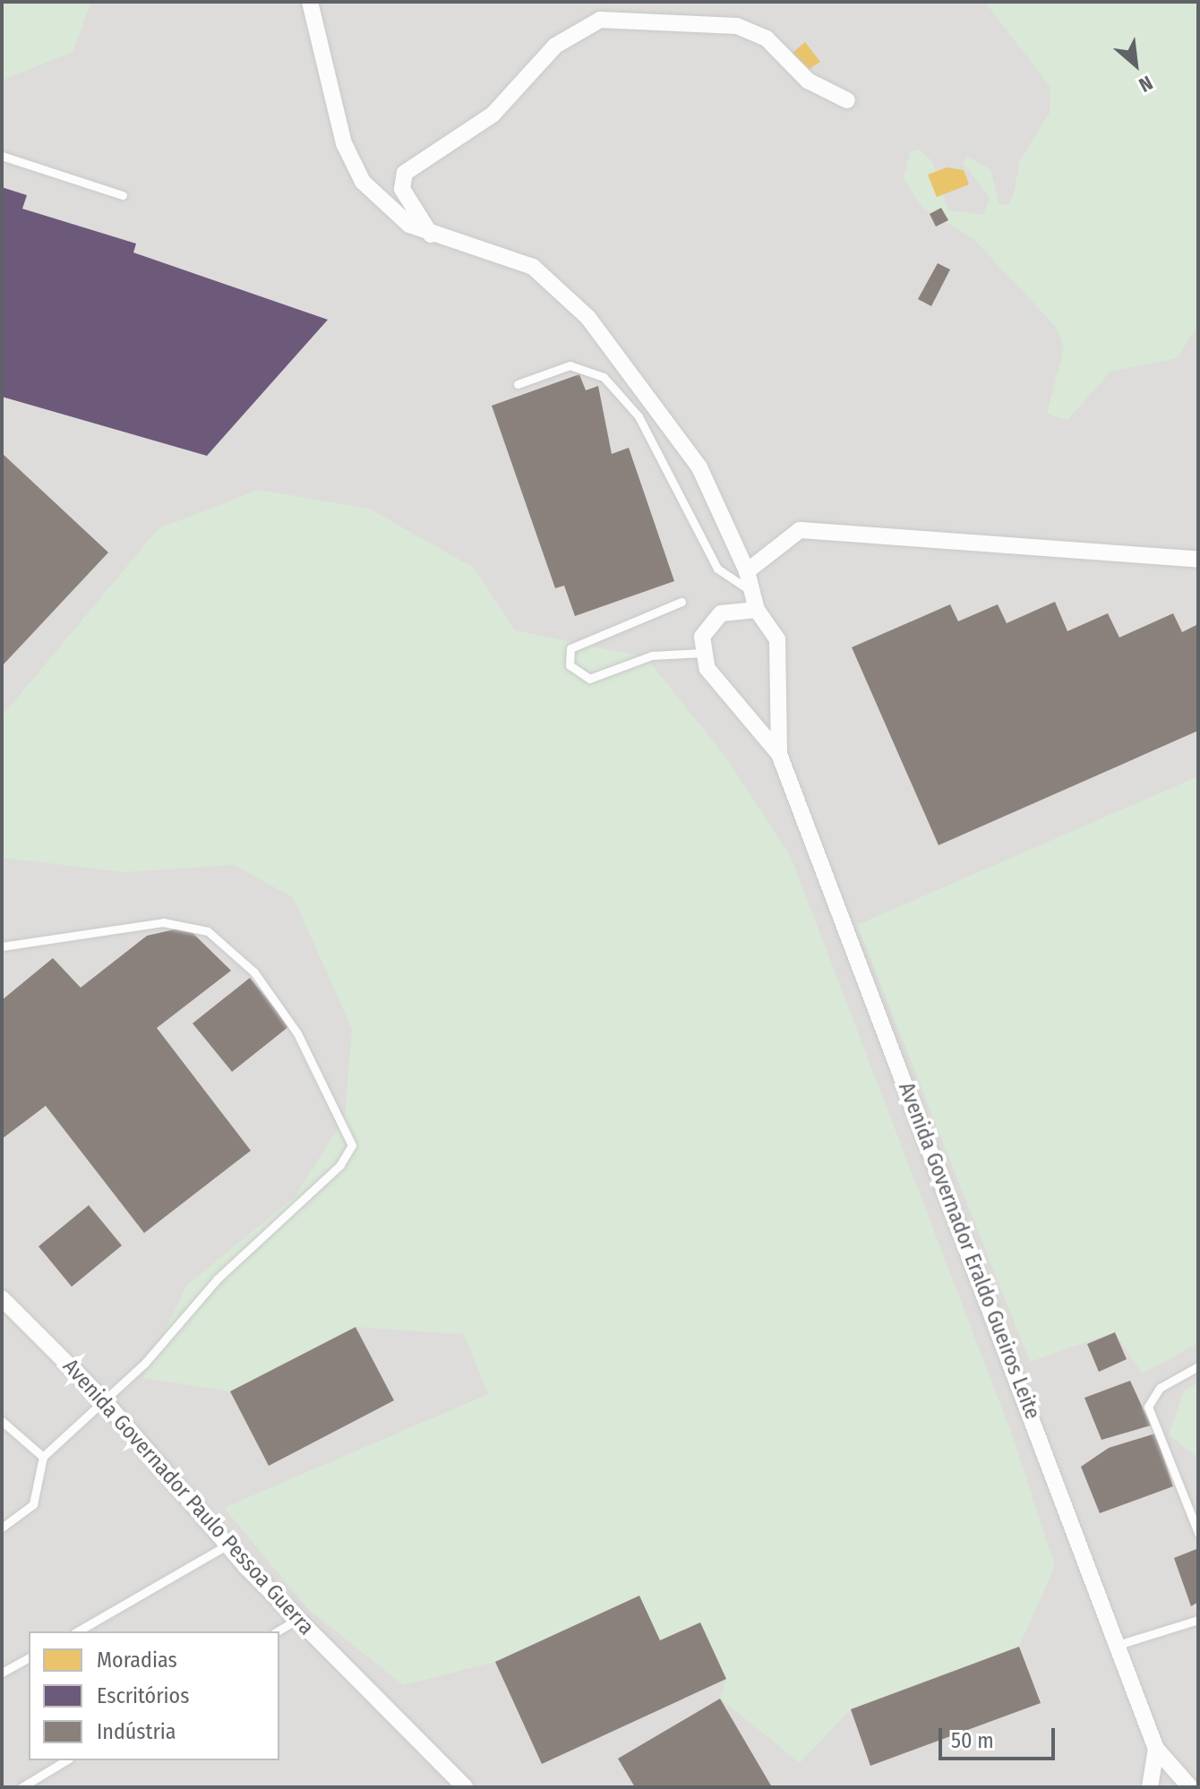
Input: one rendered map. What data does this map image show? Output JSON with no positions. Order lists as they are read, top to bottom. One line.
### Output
{"streets":{"street":["Avenida Governador Eraldo Gueiros Leite","Avenida Governador Paulo Pessoa Guerra"]},"legend":["Moradias","Escritórios","Indústria"],"scale_bar":"50 m","north":"bottom right"}
